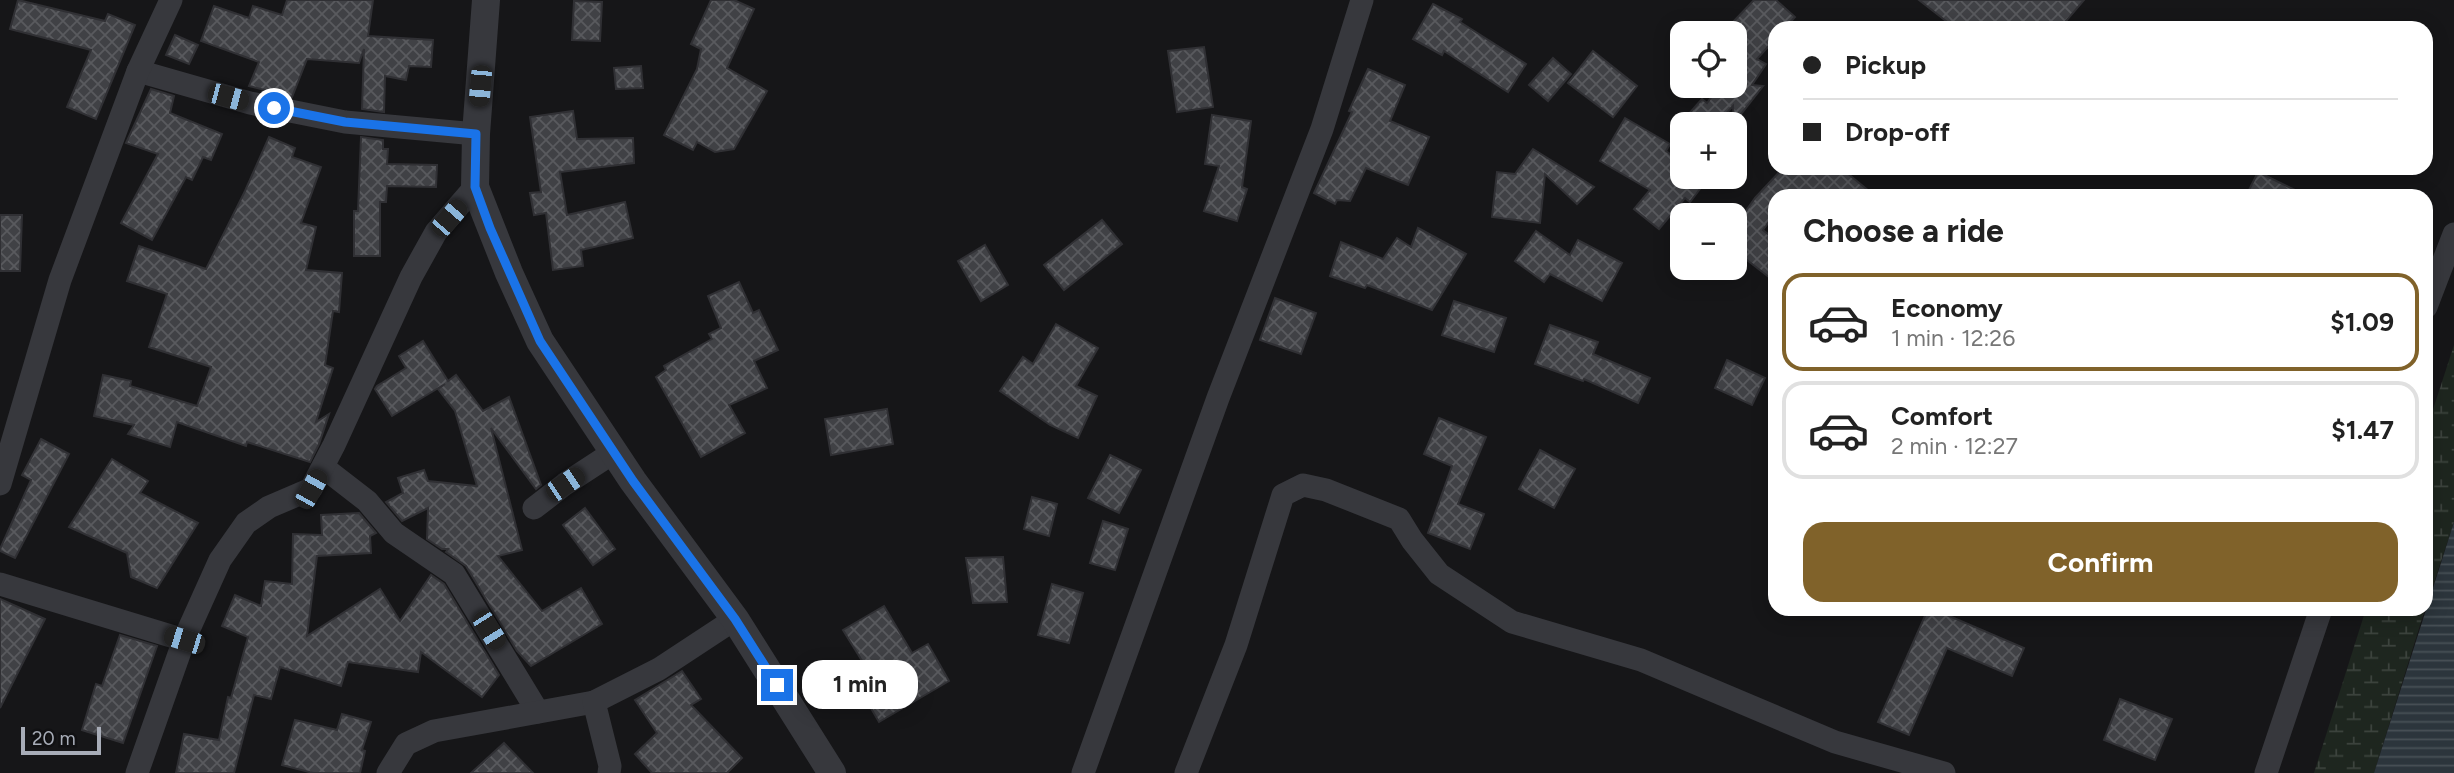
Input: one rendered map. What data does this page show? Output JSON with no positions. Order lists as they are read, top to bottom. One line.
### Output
{"scale_bar":"20 m","page":{"map_buttons":["+","−"],"banner":["Pickup","Drop-off"],"heading":"Choose a ride","list":[{"name":"Economy","note":"1 min · 12:26","value":"$1.09"},{"name":"Comfort","note":"2 min · 12:27","value":"$1.47"}],"buttons":"Confirm","bubble":"1 min","scale":"20 m"}}
